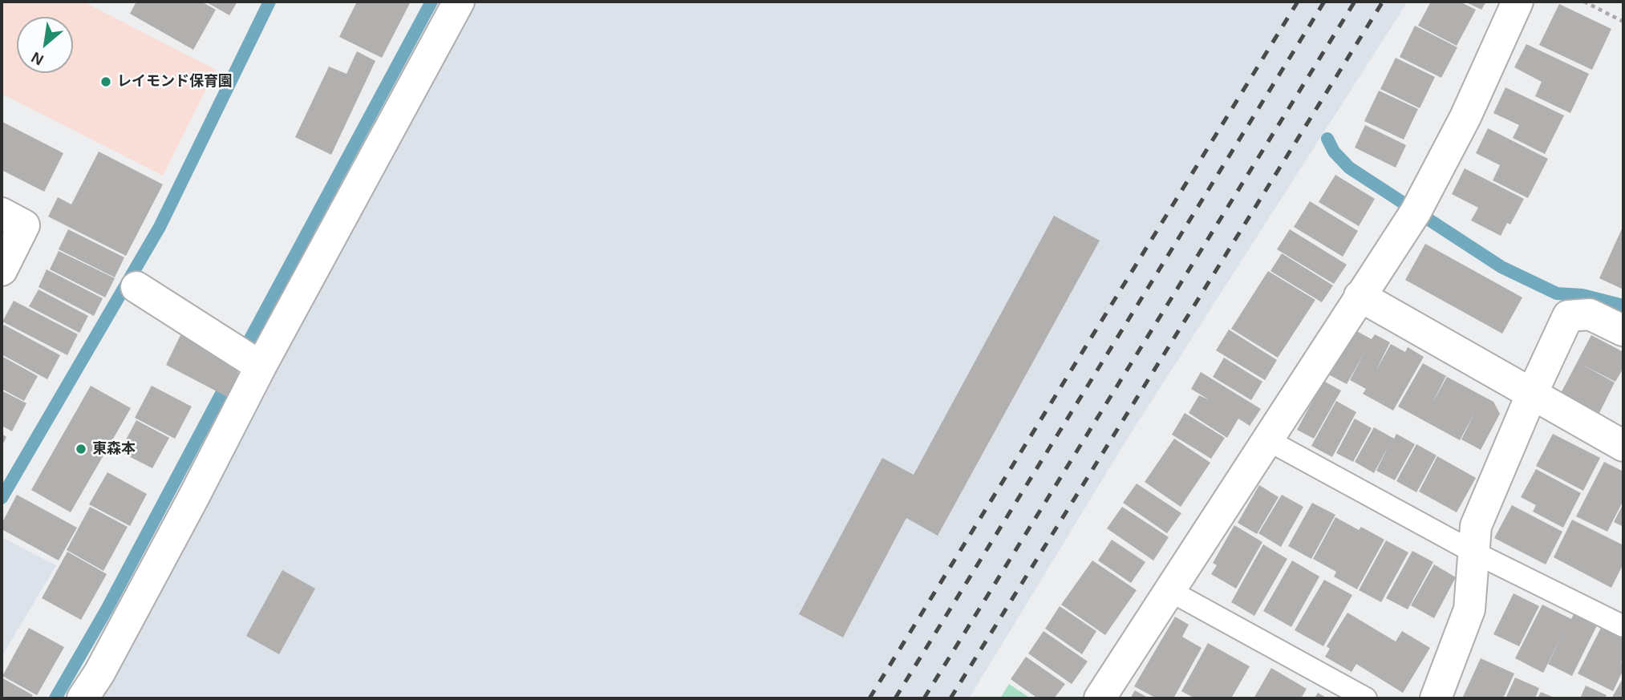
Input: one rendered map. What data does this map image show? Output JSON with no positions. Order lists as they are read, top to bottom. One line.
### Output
{"places":["レイモンド保育園","東森本"],"north":"bottom left"}
